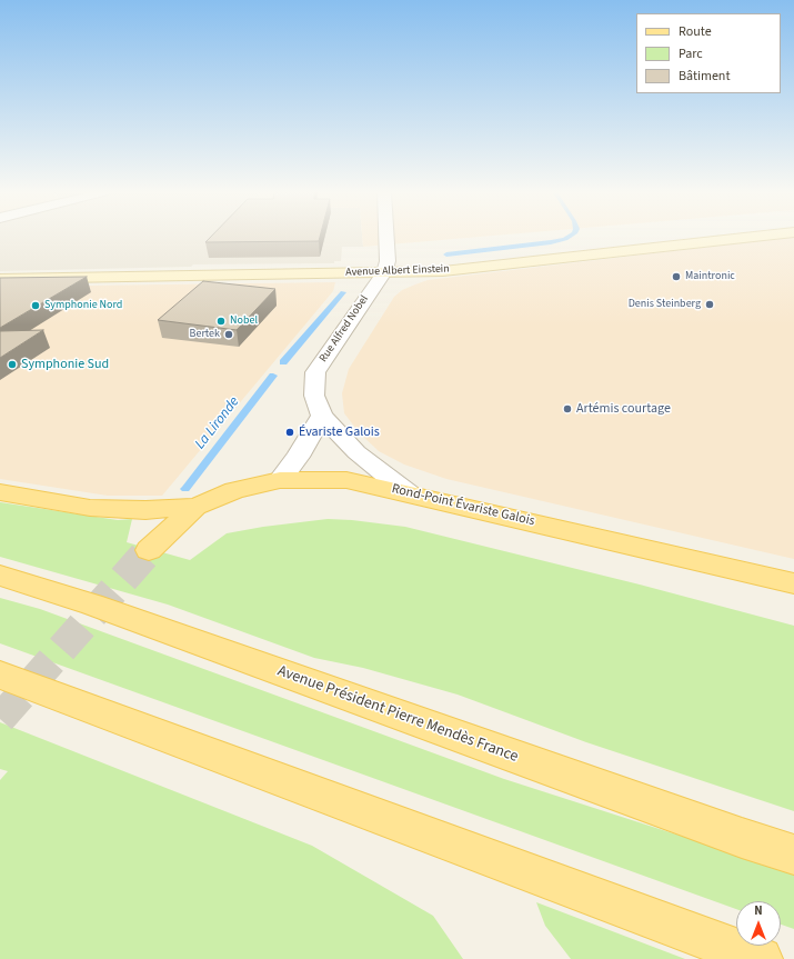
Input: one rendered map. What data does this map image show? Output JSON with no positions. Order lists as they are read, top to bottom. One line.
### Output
{"streets":{"main road":["Avenue Albert Einstein","Rond-Point Évariste Galois","Avenue Président Pierre Mendès France"],"street":["Rue Alfred Nobel"]},"crossings":[["Avenue Albert Einstein","Rue Alfred Nobel"],["Rue Alfred Nobel","Rond-Point Évariste Galois"]],"water":["La Lironde"],"places":["Maintronic","Denis Steinberg","Symphonie Nord","Nobel","Bertek","Symphonie Sud","Artémis courtage","Évariste Galois"],"legend":["Route","Parc","Bâtiment"],"north":"top"}
